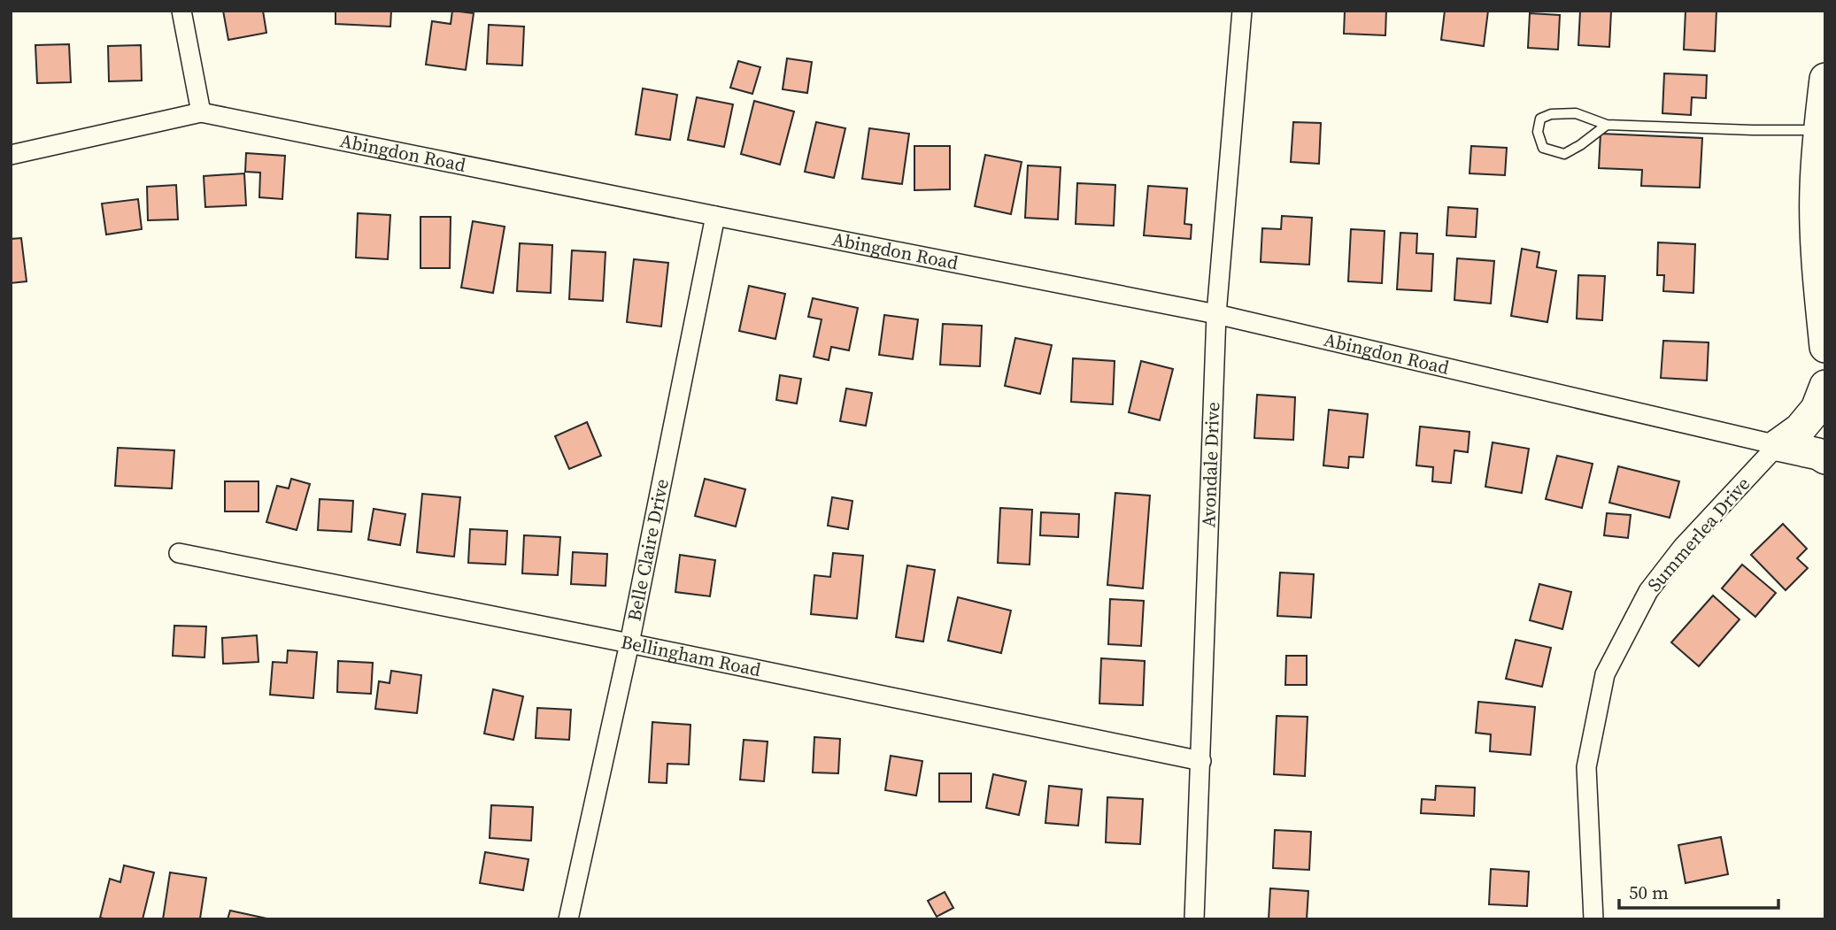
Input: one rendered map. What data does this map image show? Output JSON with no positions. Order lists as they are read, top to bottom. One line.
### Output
{"streets":{"street":["Abingdon Road","Avondale Drive","Summerlea Drive","Belle Claire Drive","Bellingham Road"]},"crossings":[["Abingdon Road","Avondale Drive"],["Abingdon Road","Summerlea Drive"],["Abingdon Road","Belle Claire Drive"],["Avondale Drive","Bellingham Road"],["Belle Claire Drive","Bellingham Road"]],"scale_bar":"50 m"}
